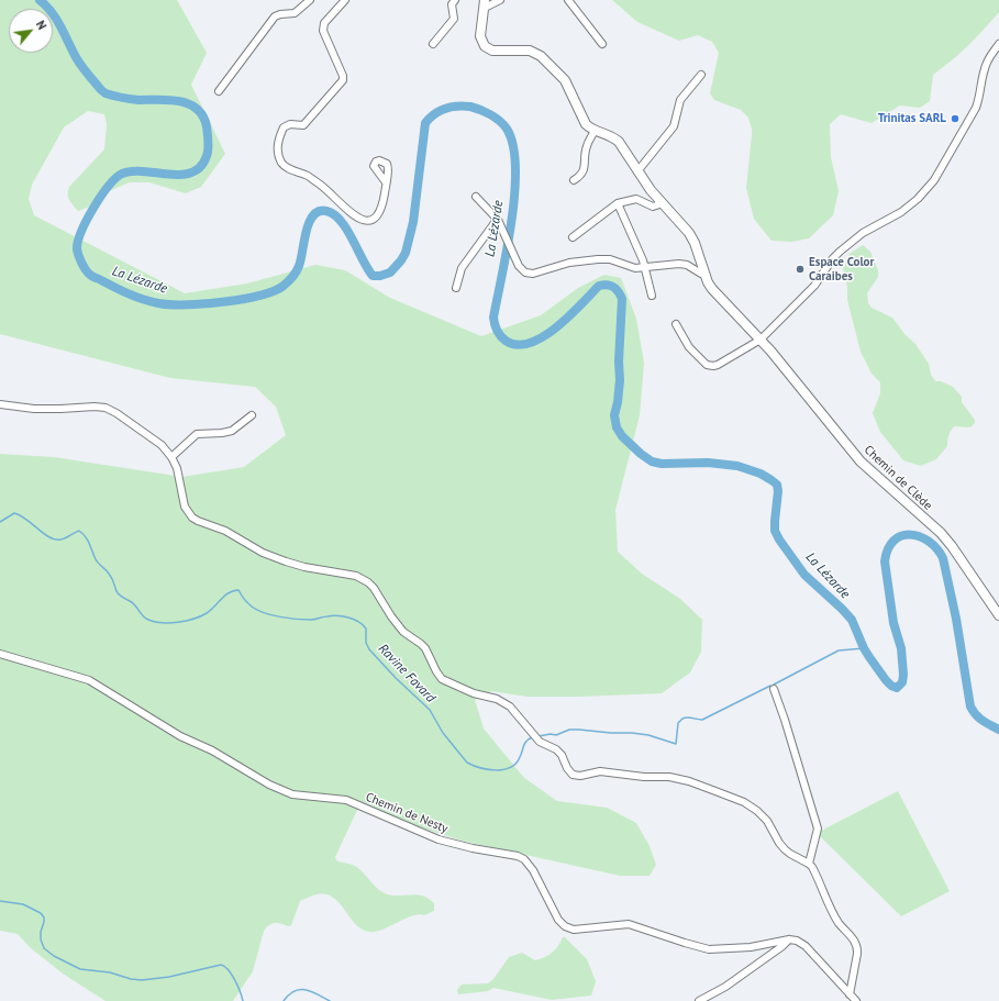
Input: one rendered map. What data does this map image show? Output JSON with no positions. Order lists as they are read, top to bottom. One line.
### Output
{"streets":{"main road":["Chemin de Clède"],"street":["Chemin de Nesty"]},"water":["La Lézarde","Ravine Favard"],"places":["Trinitas SARL","Espace Color Caraibes"],"north":"top right"}
